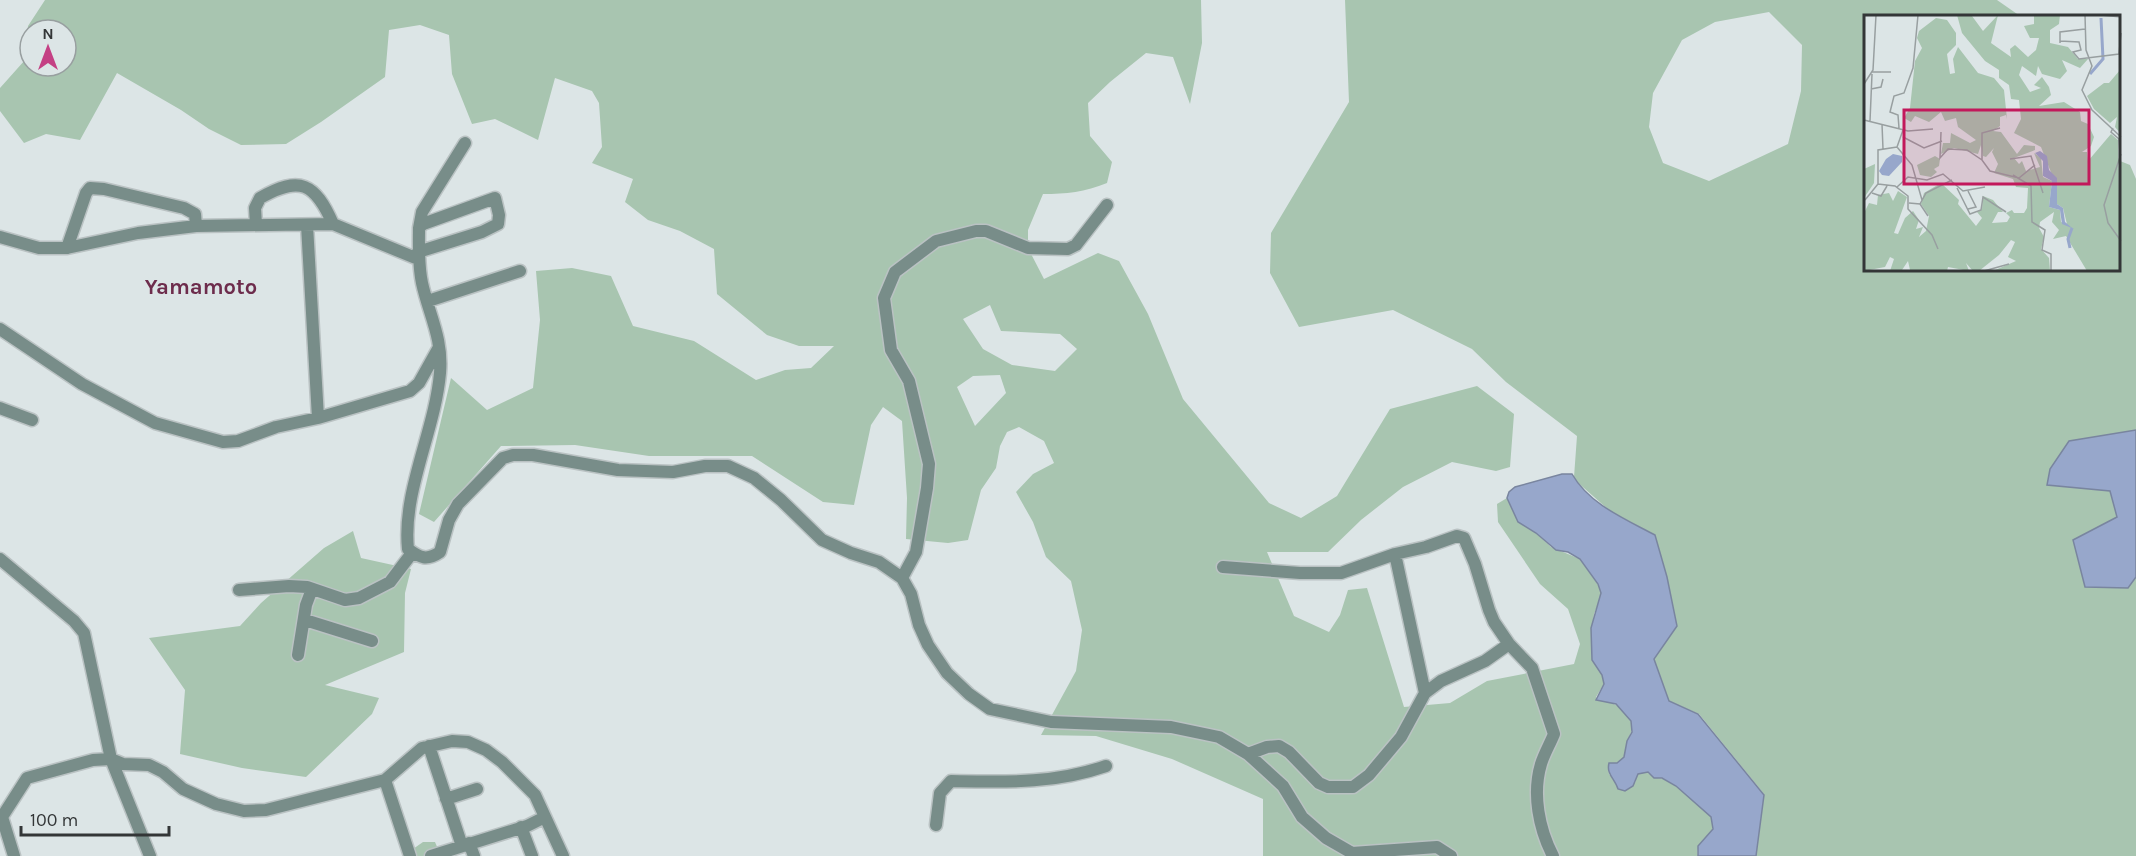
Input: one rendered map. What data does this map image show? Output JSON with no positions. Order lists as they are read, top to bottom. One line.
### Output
{"districts":["Yamamoto"],"scale_bar":"100 m","north":"top"}
